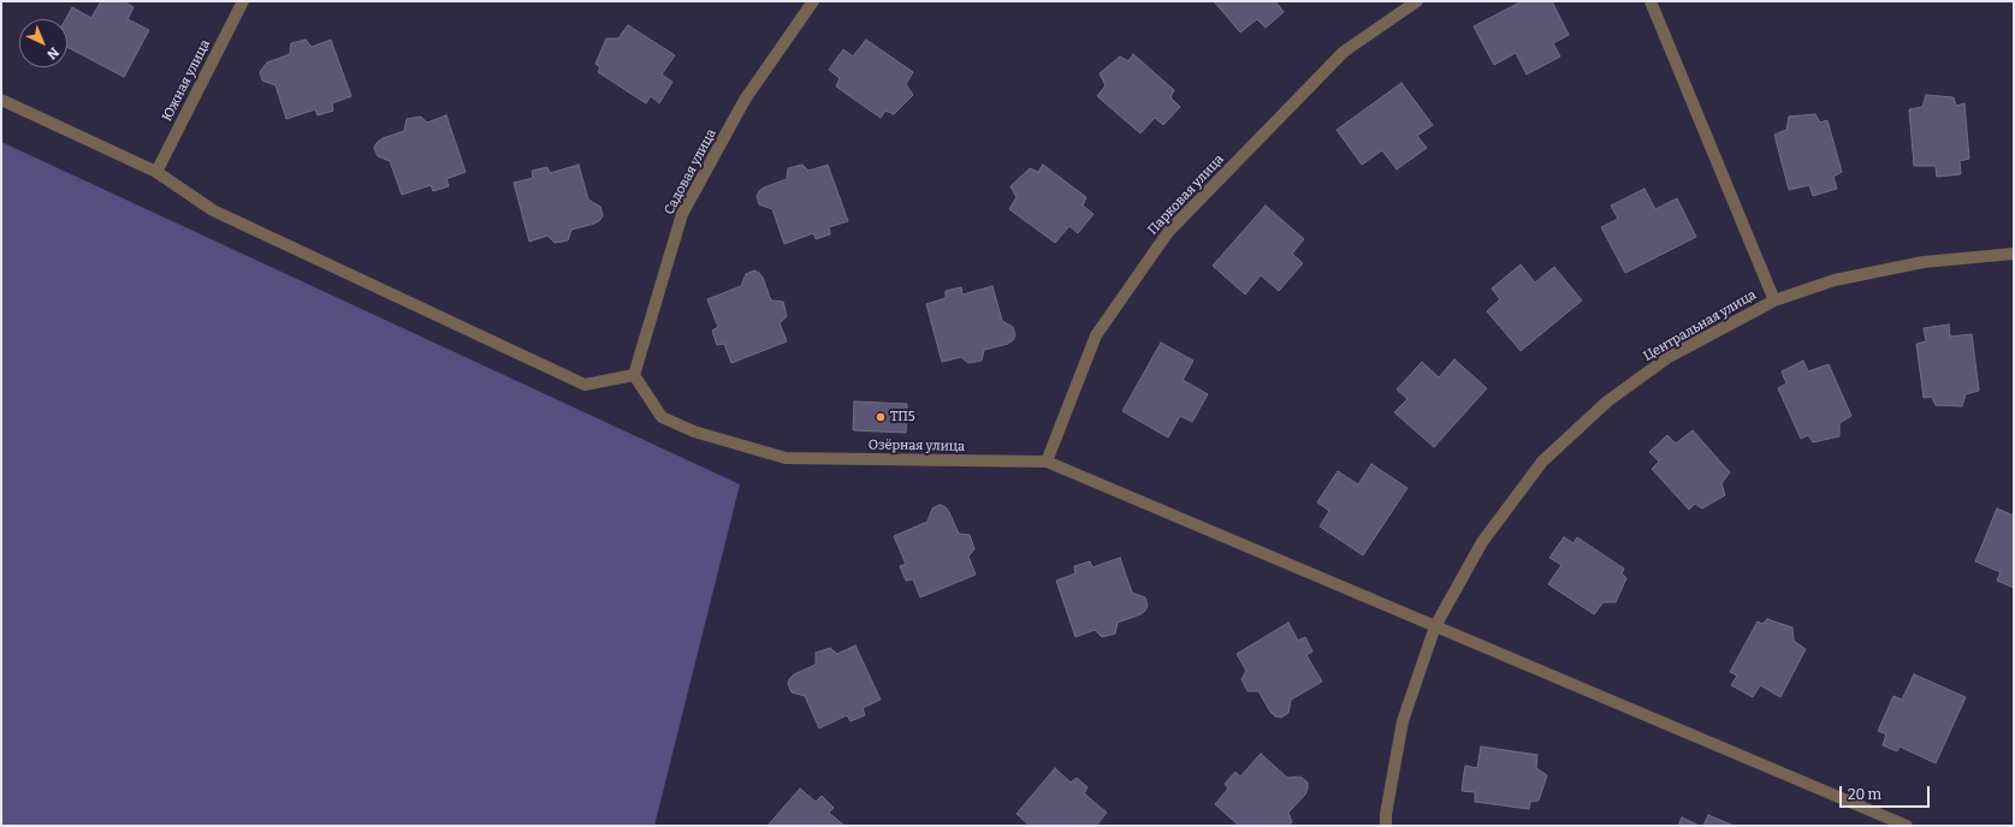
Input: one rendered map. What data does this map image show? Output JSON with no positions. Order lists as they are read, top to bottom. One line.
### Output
{"streets":{"street":["Южная улица","Садовая улица","Парковая улица","Центральная улица","Озёрная улица"]},"crossings":[["Садовая улица","Озёрная улица"],["Парковая улица","Озёрная улица"]],"places":["ТП5"],"scale_bar":"20 m","north":"bottom right"}
